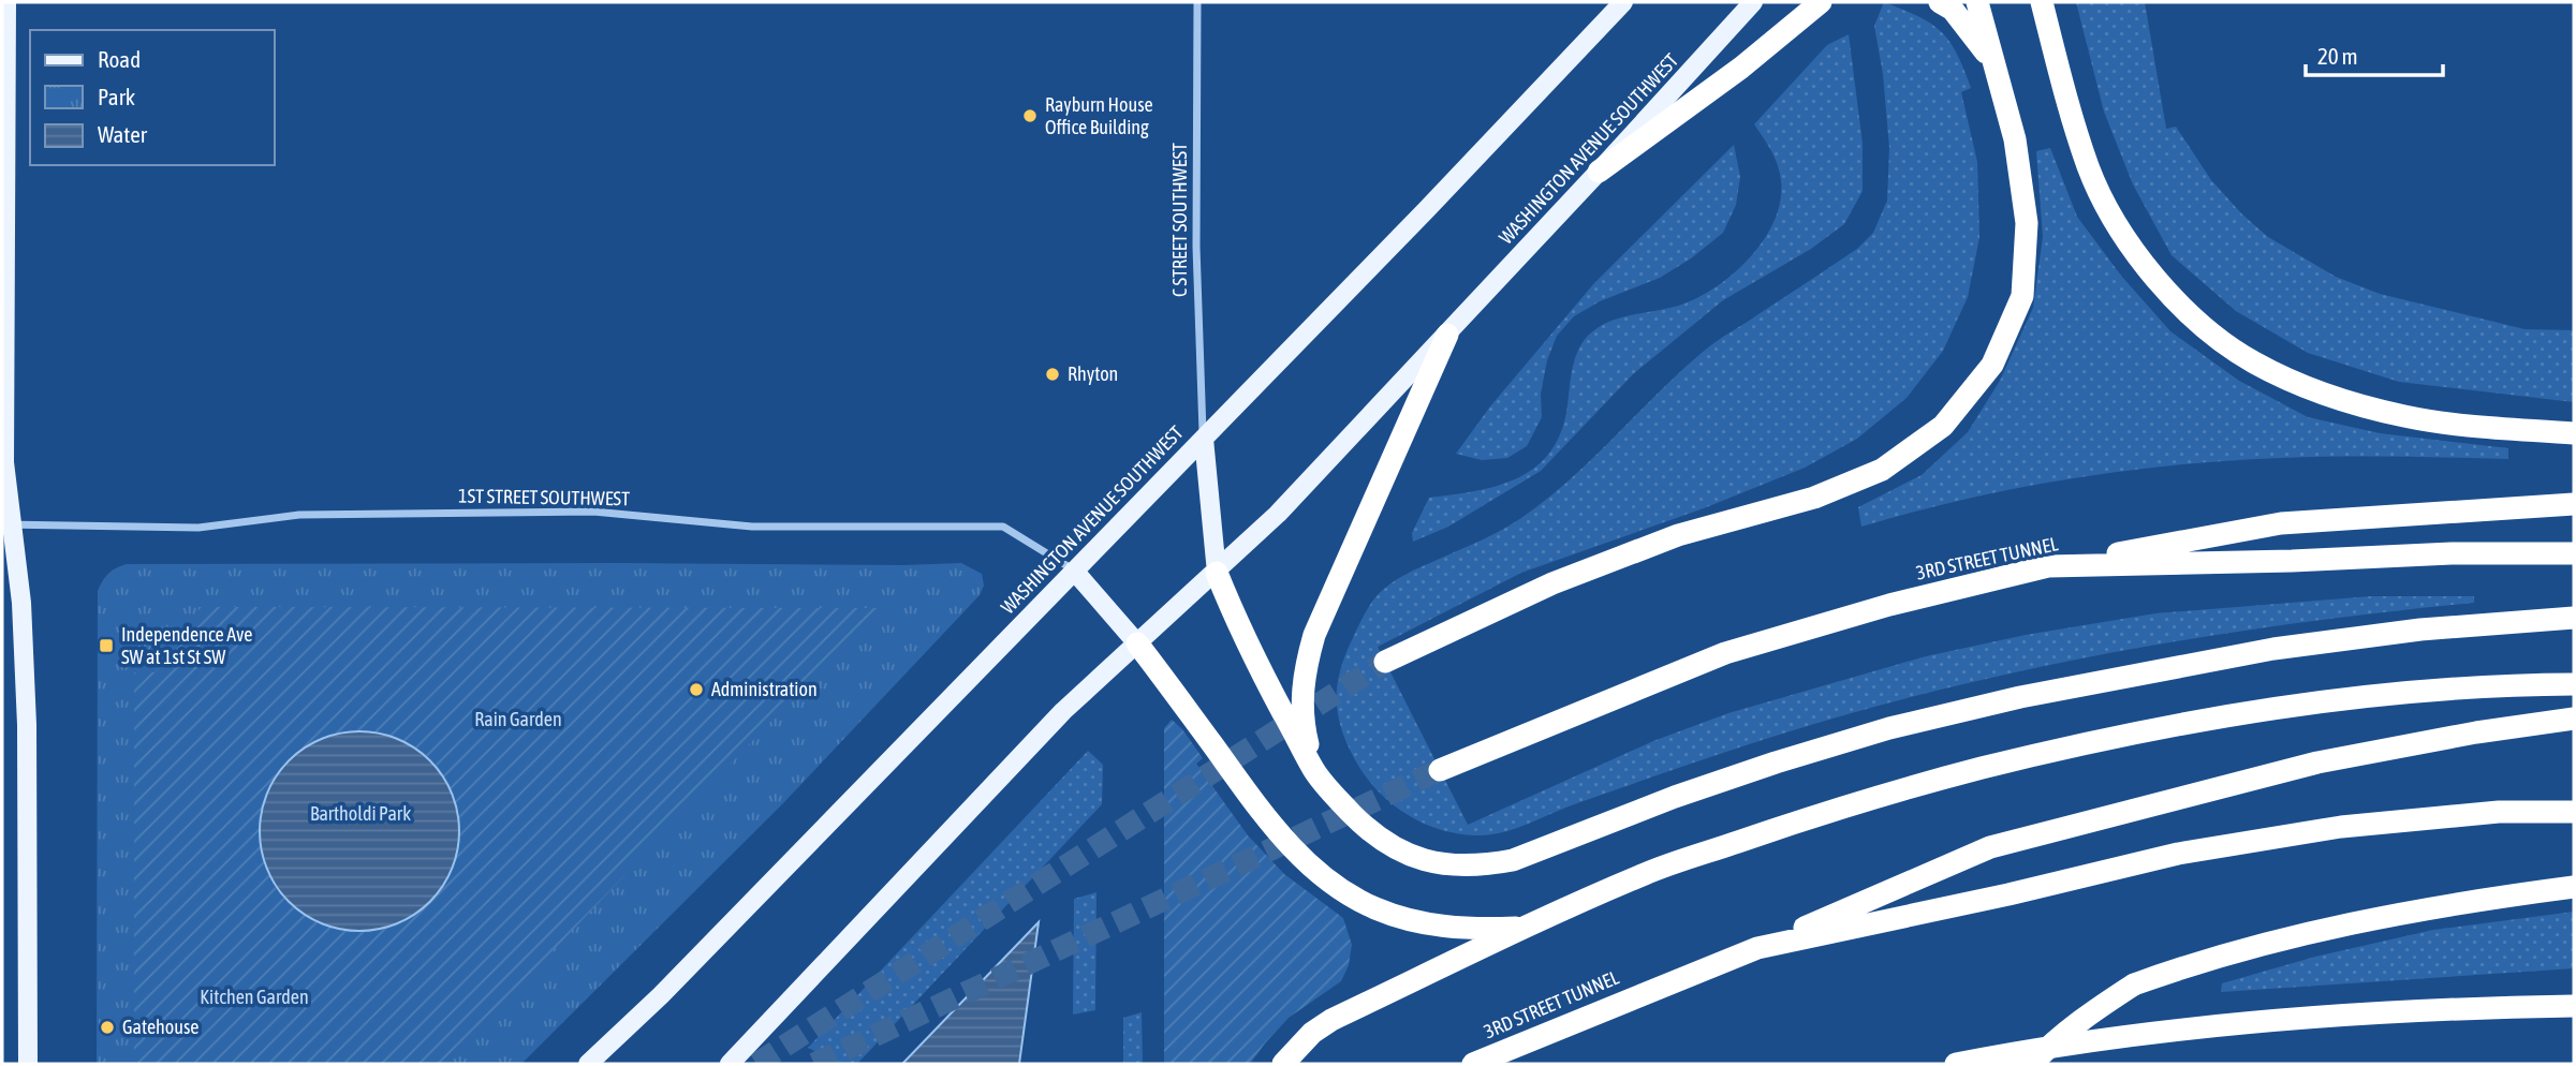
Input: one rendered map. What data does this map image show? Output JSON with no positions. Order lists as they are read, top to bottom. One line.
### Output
{"streets":{"highway":["3RD STREET TUNNEL"],"main road":["WASHINGTON AVENUE SOUTHWEST"],"street":["C STREET SOUTHWEST","1ST STREET SOUTHWEST"]},"crossings":[["WASHINGTON AVENUE SOUTHWEST","C STREET SOUTHWEST"],["WASHINGTON AVENUE SOUTHWEST","1ST STREET SOUTHWEST"]],"parks":["Rain Garden","Bartholdi Park","Kitchen Garden"],"places":{"other":["Rayburn House Office Building","Rhyton","Administration","Gatehouse"],"transit":["Independence Ave SW at 1st St SW"]},"legend":["Road","Park","Water"],"scale_bar":"20 m"}
